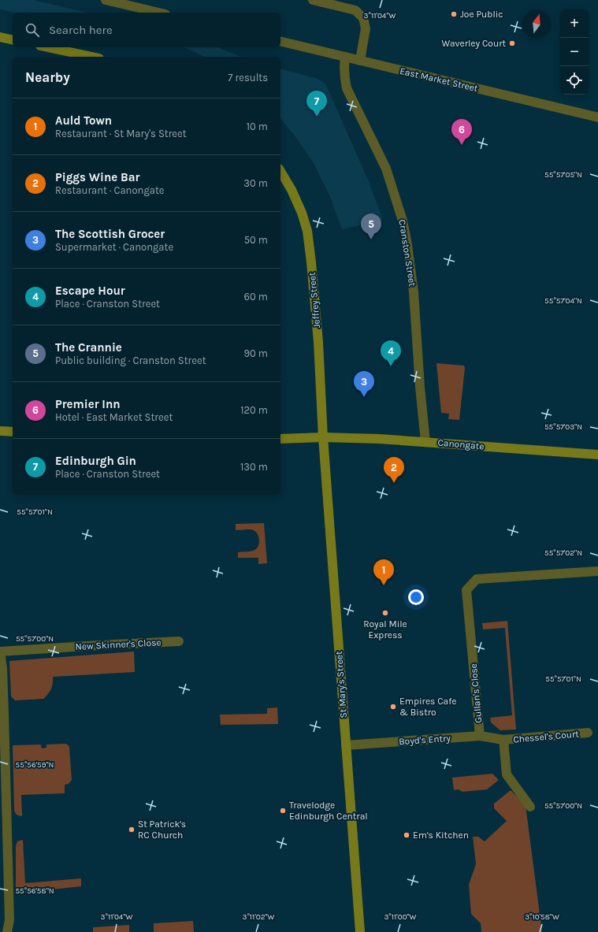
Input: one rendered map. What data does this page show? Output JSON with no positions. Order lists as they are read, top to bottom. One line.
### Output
{"streets":{"street":["East Market Street","Cranston Street","Jeffrey Street","Canongate","New Skinner's Close","St Mary's Street","Gullan's Close","Chessel's Court","Boyd's Entry"]},"crossings":[["East Market Street","Cranston Street"],["Cranston Street","Canongate"],["Jeffrey Street","Canongate"],["Jeffrey Street","St Mary's Street"],["Canongate","St Mary's Street"],["St Mary's Street","Boyd's Entry"],["Gullan's Close","Boyd's Entry"],["Chessel's Court","Boyd's Entry"]],"places":["Joe Public","Waverley Court","Royal Mile Express","Empires Cafe & Bistro","Travelodge Edinburgh Central","St Patrick's RC Church","Em's Kitchen"],"north":"top","page":{"map_buttons":["+","−"],"search":"Search here","heading":["Nearby","7 results"],"pins":["7","6","5","4","3","2","1"],"list":[{"mark":"1","name":"Auld Town","note":"Restaurant · St Mary's Street","value":"10 m"},{"mark":"2","name":"Piggs Wine Bar","note":"Restaurant · Canongate","value":"30 m"},{"mark":"3","name":"The Scottish Grocer","note":"Supermarket · Canongate","value":"50 m"},{"mark":"4","name":"Escape Hour","note":"Place · Cranston Street","value":"60 m"},{"mark":"5","name":"The Crannie","note":"Public building · Cranston Street","value":"90 m"},{"mark":"6","name":"Premier Inn","note":"Hotel · East Market Street","value":"120 m"},{"mark":"7","name":"Edinburgh Gin","note":"Place · Cranston Street","value":"130 m"}]},"coordinates":["3°11'04\"W","55°57'05\"N","55°57'04\"N","55°57'03\"N","55°57'01\"N","55°57'02\"N","55°57'00\"N","55°56'59\"N","55°56'58\"N","3°11'02\"W","3°11'00\"W","3°10'58\"W"]}
